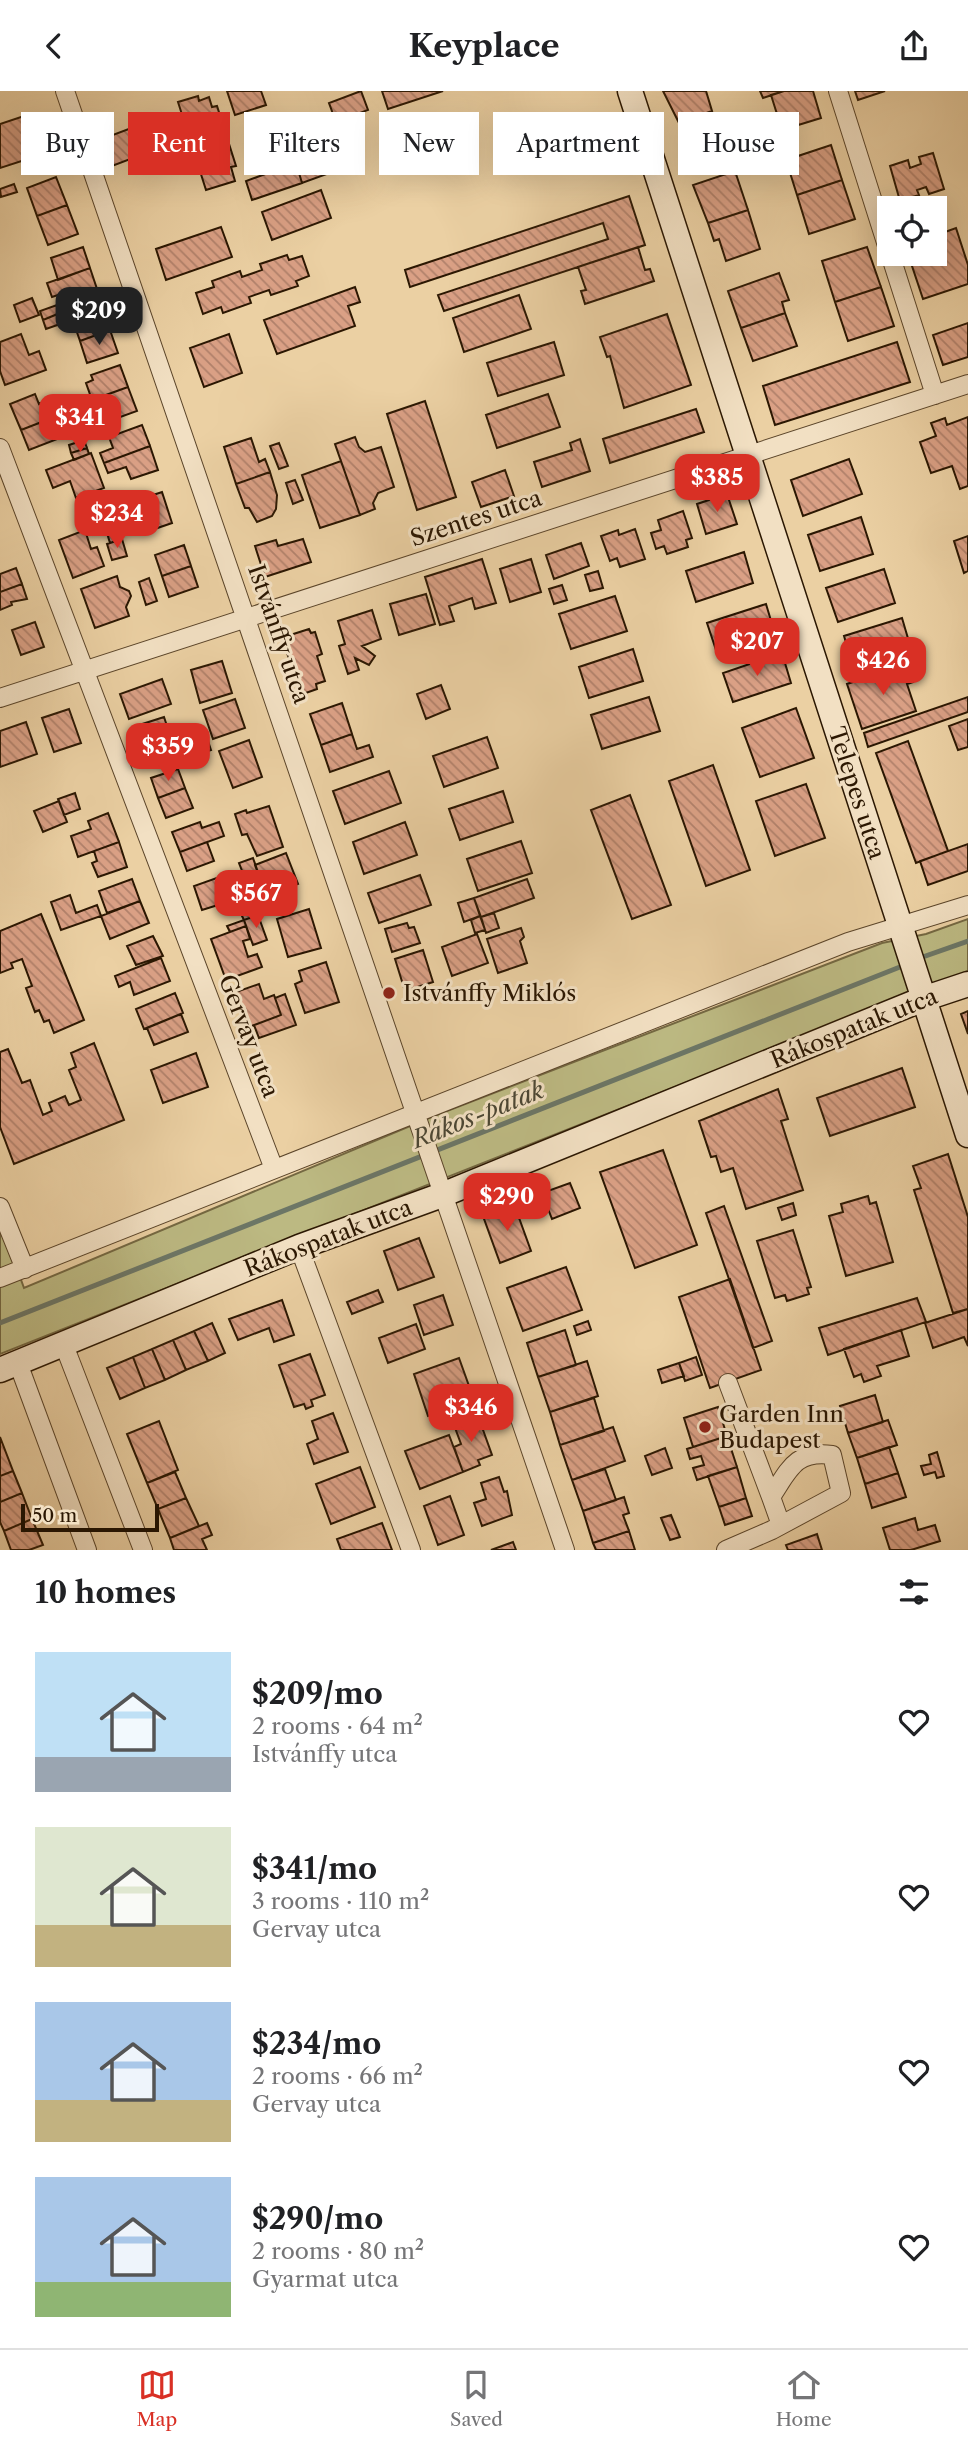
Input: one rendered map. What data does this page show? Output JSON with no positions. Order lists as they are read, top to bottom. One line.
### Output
{"streets":{"street":["Szentes utca","Istvánffy utca","Telepes utca","Rákospatak utca","Gervay utca"]},"crossings":[["Szentes utca","Istvánffy utca"],["Szentes utca","Telepes utca"],["Szentes utca","Gervay utca"],["Istvánffy utca","Rákospatak utca"],["Telepes utca","Rákospatak utca"]],"water":["Rákos-patak"],"places":["Istvánffy Miklós","Garden Inn Budapest"],"scale_bar":"50 m","page":{"header":"Keyplace","chip":["Buy","Rent","Filters","New","Apartment","House"],"price":["$209","$341","$385","$234","$207","$426","$359","$567","$290","$346"],"scale":"50 m","heading":"10 homes","list":[{"name":"$209/mo","note":"2 rooms · 64 m² · Istvánffy utca"},{"name":"$341/mo","note":"3 rooms · 110 m² · Gervay utca"},{"name":"$234/mo","note":"2 rooms · 66 m² · Gervay utca"},{"name":"$290/mo","note":"2 rooms · 80 m² · Gyarmat utca"}],"tabs":["Map","Saved","Home"]}}
